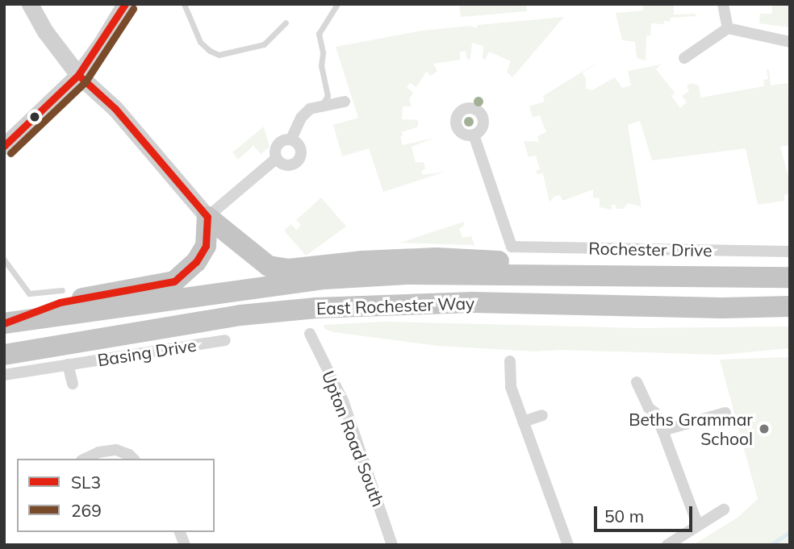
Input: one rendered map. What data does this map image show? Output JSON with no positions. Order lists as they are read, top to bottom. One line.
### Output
{"streets":{"highway":["East Rochester Way"],"street":["Rochester Drive","Basing Drive","Upton Road South"]},"places":["Beths Grammar School"],"lines":["transit line SL3","transit line 269"],"legend":["SL3","269"],"scale_bar":"50 m"}
